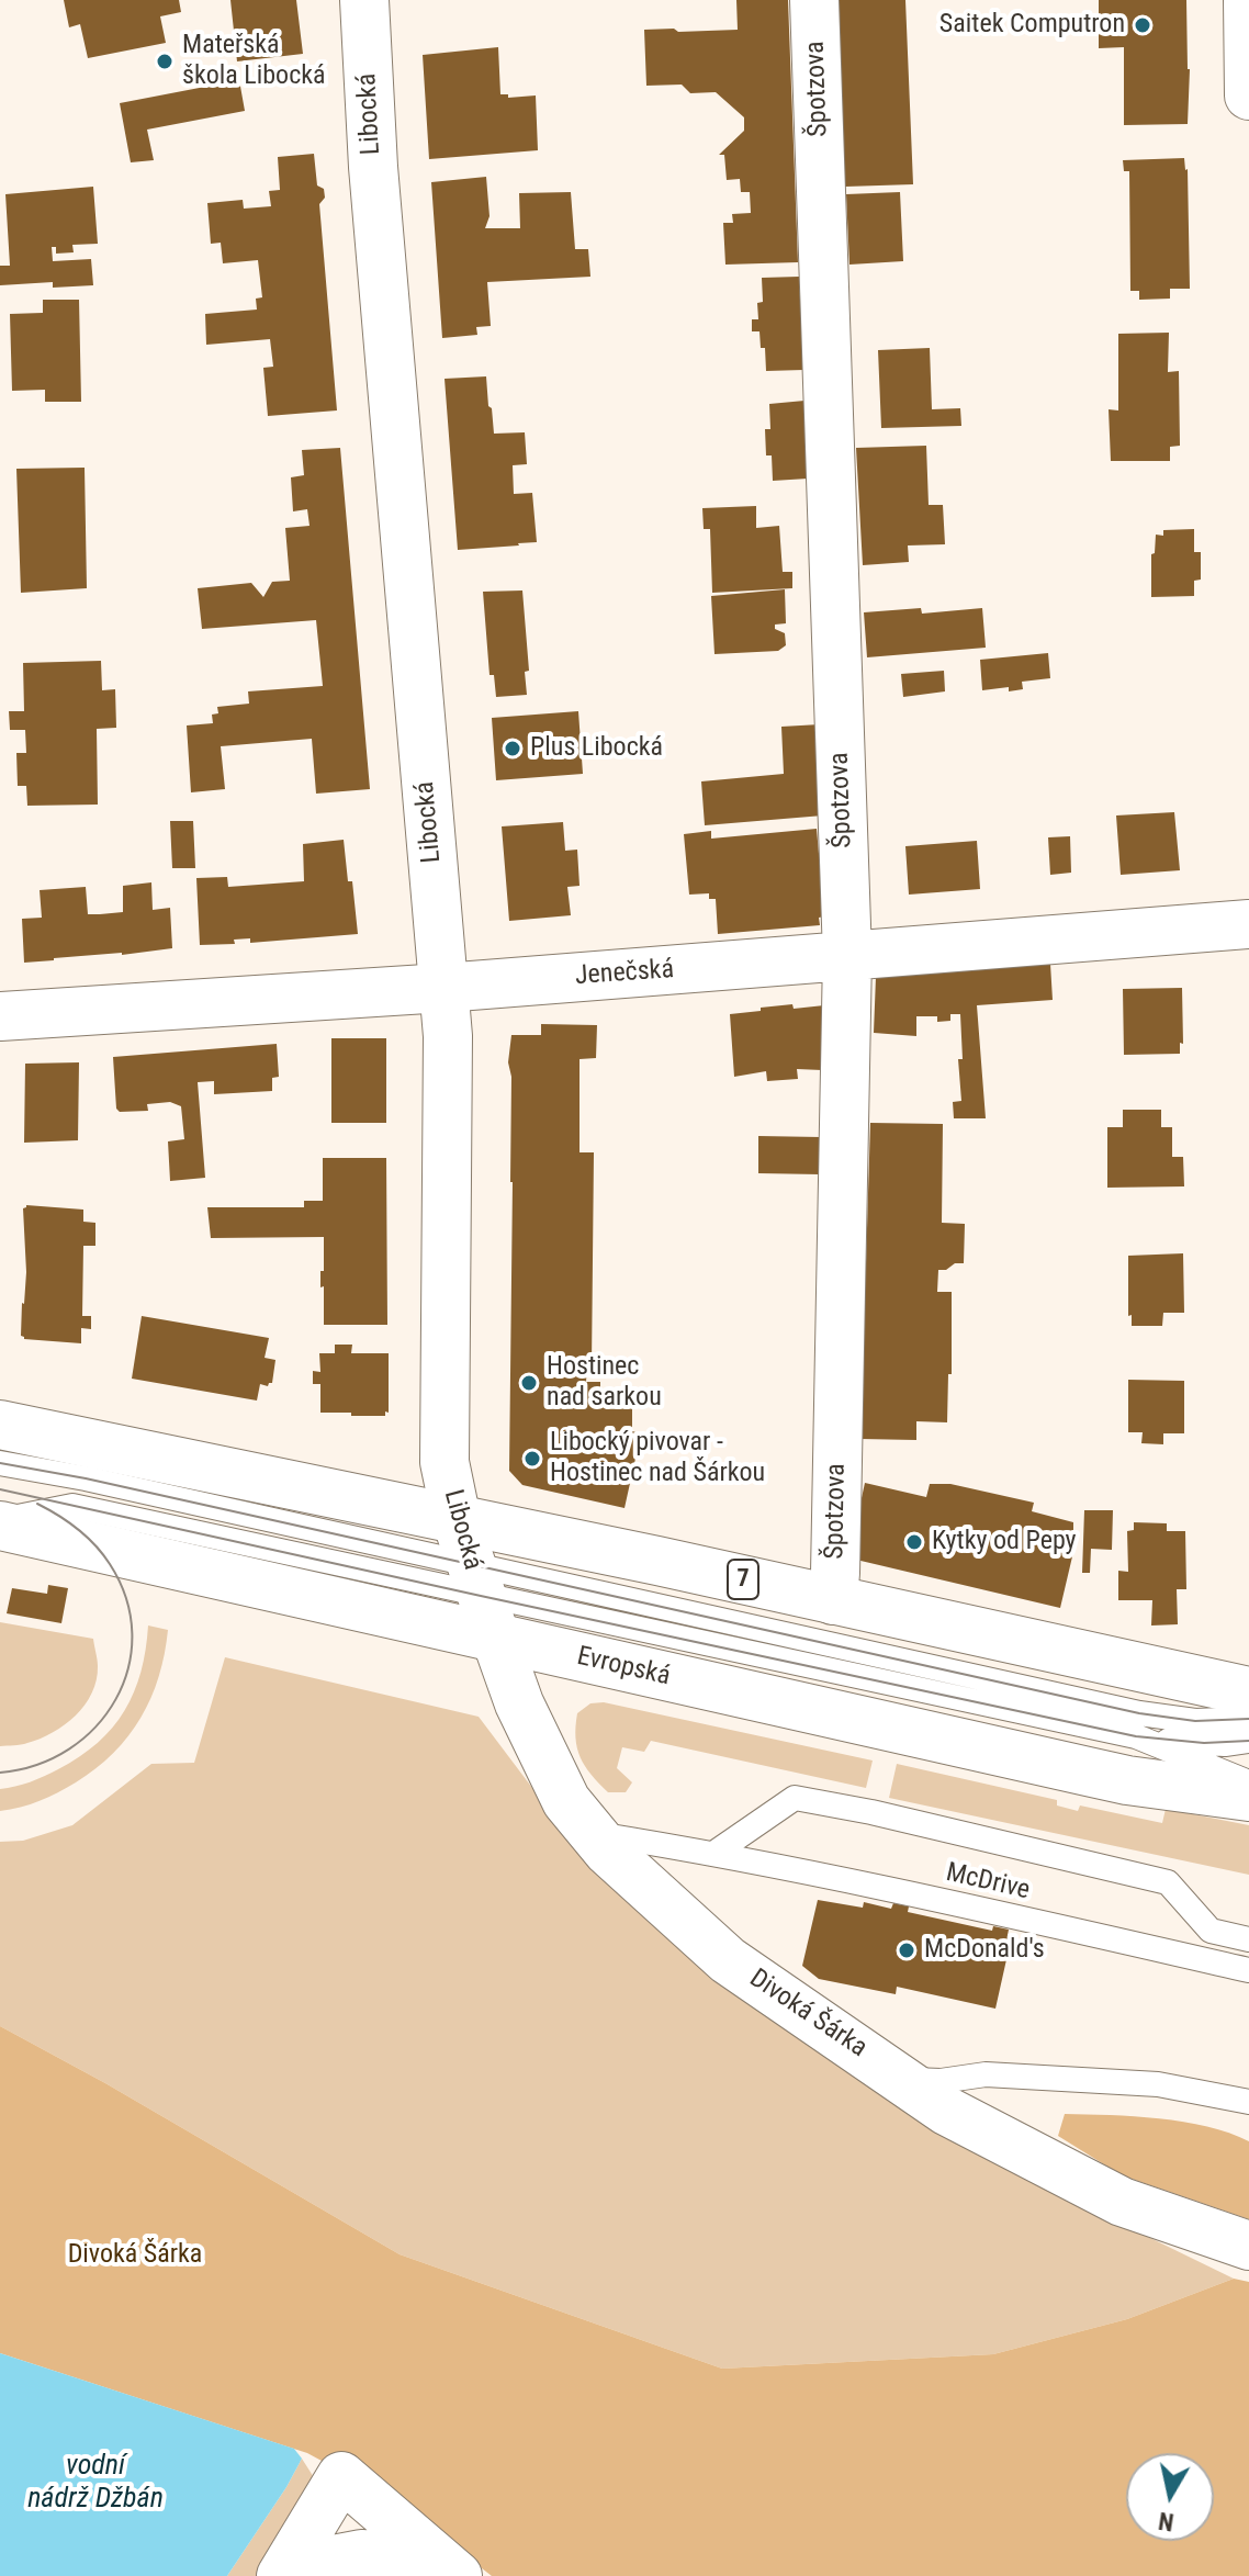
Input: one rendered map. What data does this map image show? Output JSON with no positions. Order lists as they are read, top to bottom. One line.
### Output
{"streets":{"street":["Špotzova","Libocká","Jenečská","7","Evropská","Divoká Šárka"],"lane":["McDrive"]},"crossings":[["Špotzova","Jenečská"],["Špotzova","7"],["Libocká","Jenečská"],["Libocká","7"],["Libocká","Evropská"],["Libocká","Divoká Šárka"],["Evropská","Divoká Šárka"],["McDrive","Divoká Šárka"]],"water":["vodní nádrž Džbán"],"parks":["Divoká Šárka"],"places":["Saitek Computron","Mateřská škola Libocká","Plus Libocká","Hostinec nad sarkou","Libocký pivovar - Hostinec nad Šárkou","Kytky od Pepy","McDonald's"],"north":"bottom"}
